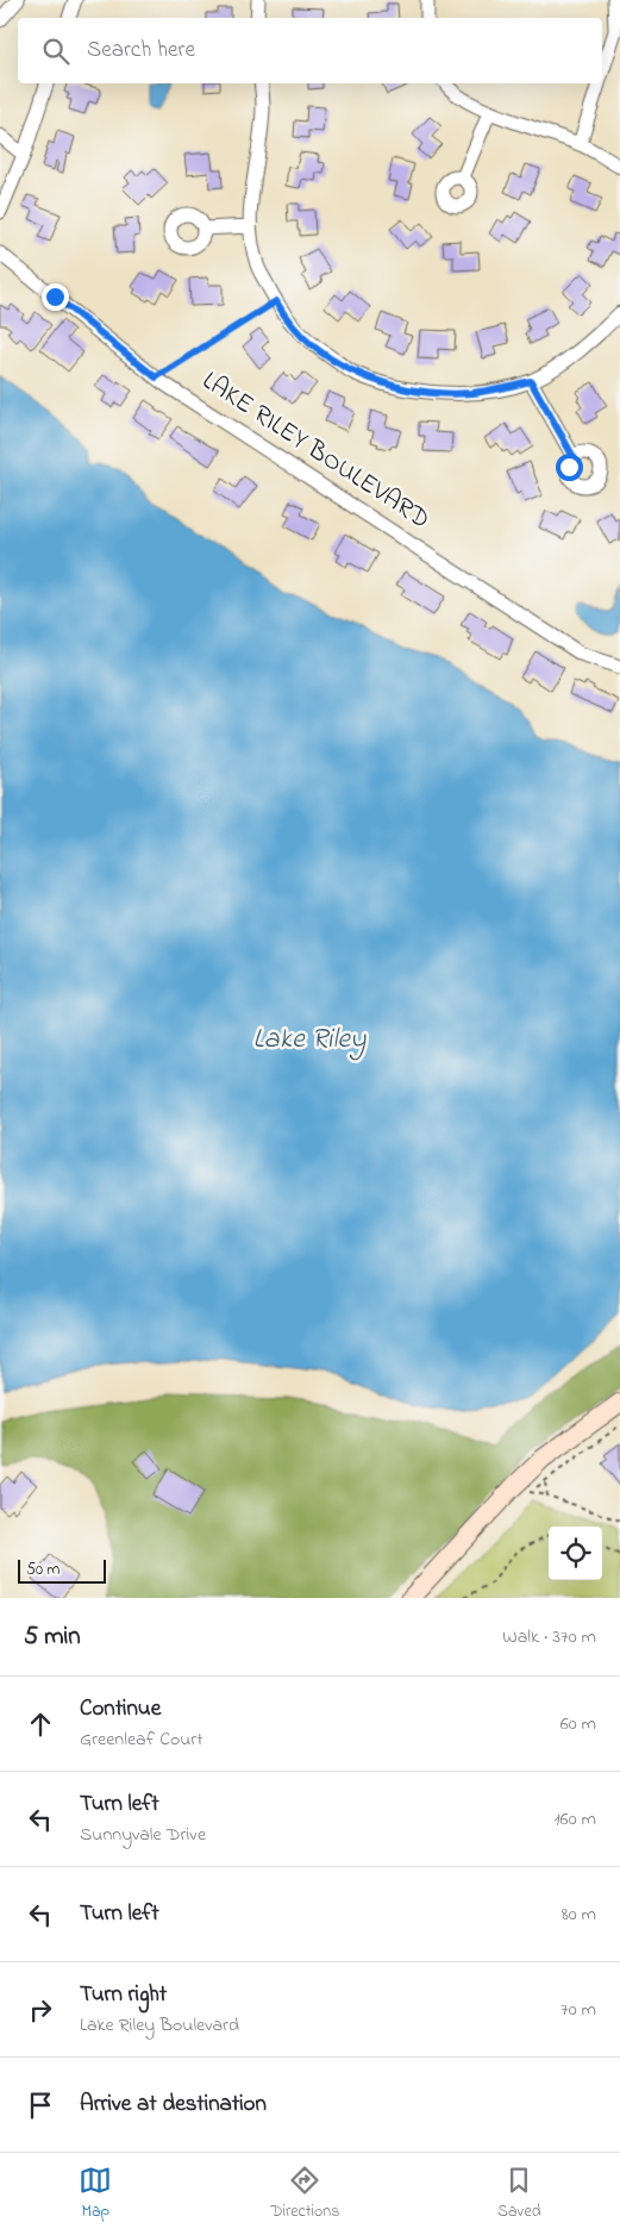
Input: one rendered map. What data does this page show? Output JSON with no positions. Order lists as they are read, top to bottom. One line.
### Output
{"streets":{"street":["LAKE RILEY BOULEVARD"]},"water":["Lake Riley"],"scale_bar":"50 m","page":{"search":"Search here","scale":"50 m","heading":["5 min","Walk · 370 m"],"list":[["Continue","Greenleaf Court","60 m"],["Turn left","Sunnyvale Drive","160 m"],["Turn left","80 m"],["Turn right","Lake Riley Boulevard","70 m"],"Arrive at destination"],"nav":["Map","Directions","Saved"]}}
